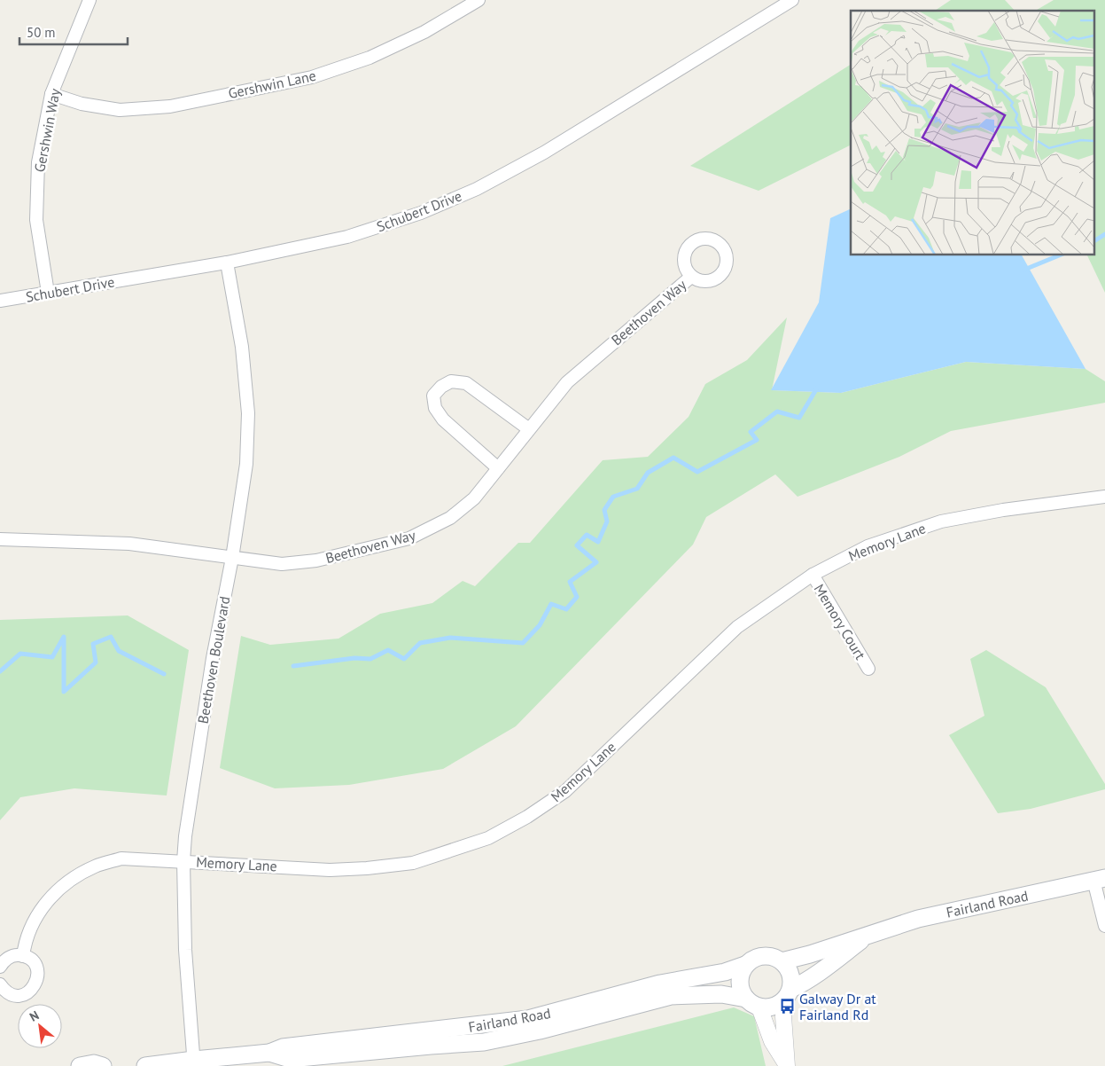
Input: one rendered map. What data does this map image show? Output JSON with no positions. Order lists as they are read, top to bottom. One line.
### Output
{"streets":{"main road":["Fairland Road"],"street":["Gershwin Lane","Gershwin Way","Schubert Drive","Beethoven Way","Memory Lane","Memory Court","Beethoven Boulevard"]},"crossings":[["Gershwin Lane","Gershwin Way"],["Gershwin Way","Schubert Drive"],["Schubert Drive","Beethoven Boulevard"],["Beethoven Way","Beethoven Boulevard"],["Memory Lane","Memory Court"],["Memory Lane","Beethoven Boulevard"],["Beethoven Boulevard","Fairland Road"]],"places":{"bus stop":["Galway Dr at Fairland Rd"]},"scale_bar":"50 m","north":"top left"}
